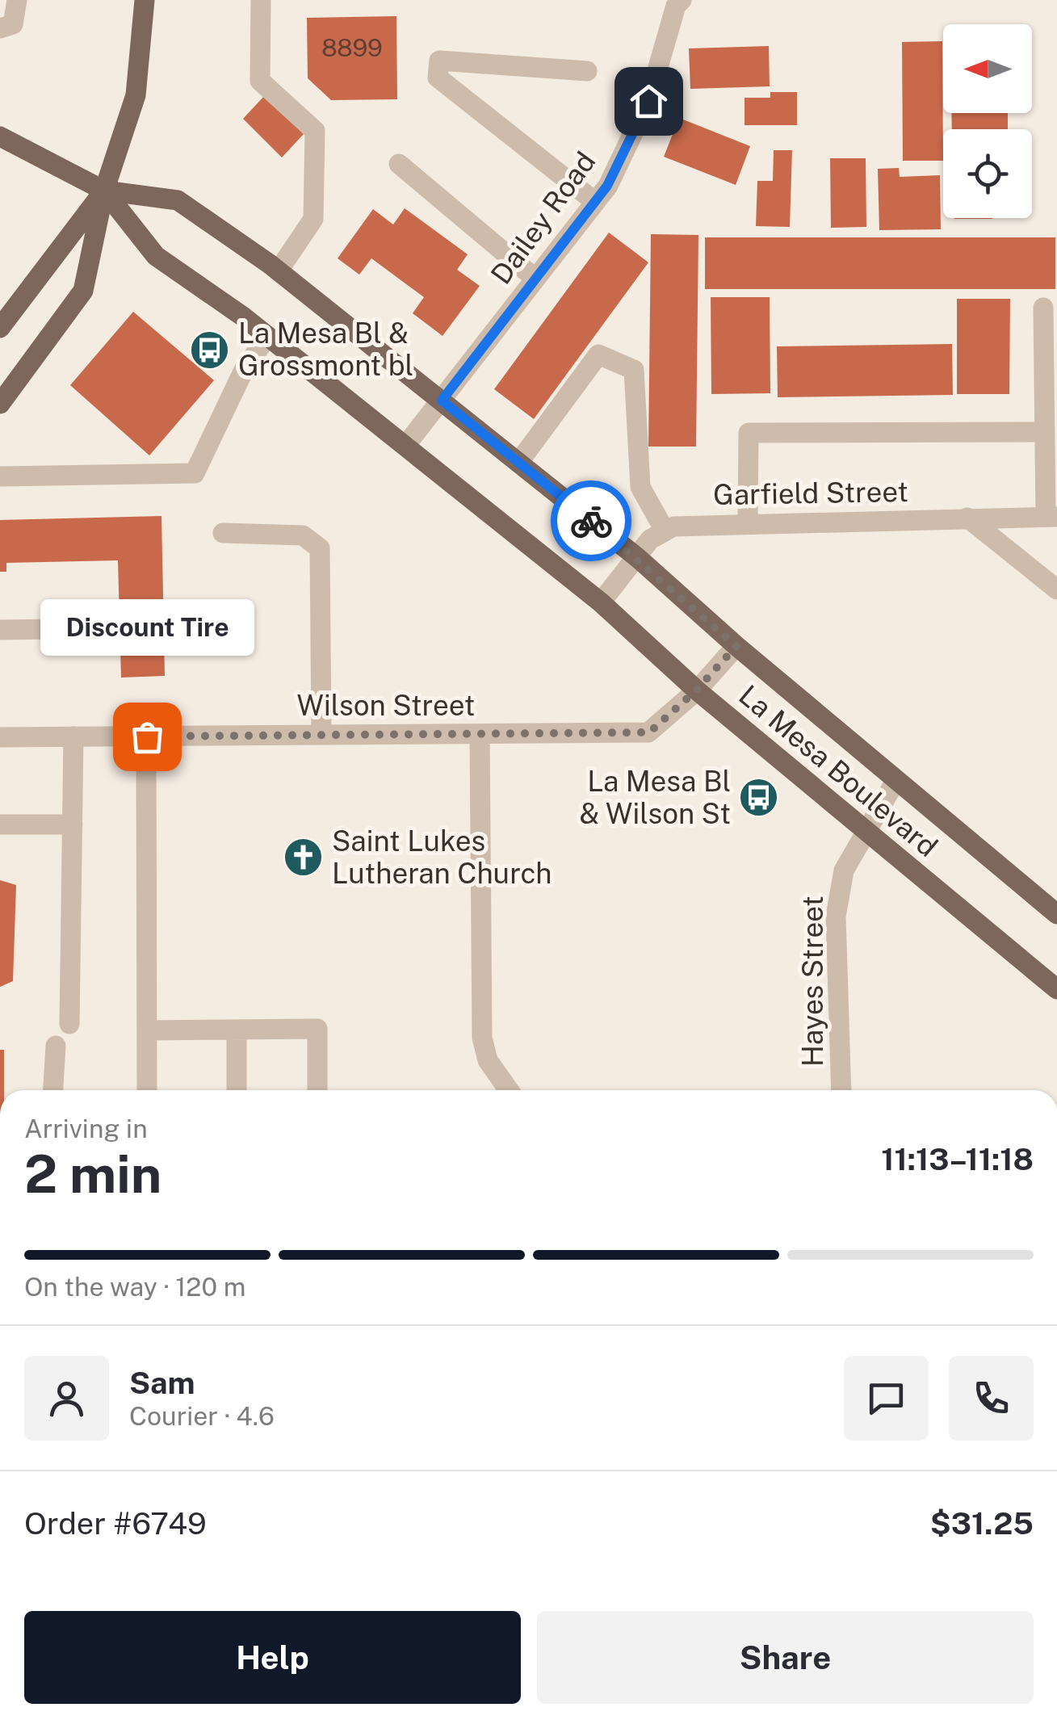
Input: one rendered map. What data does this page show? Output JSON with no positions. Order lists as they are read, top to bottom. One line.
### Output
{"streets":{"main road":["La Mesa Boulevard"],"street":["Dailey Road","Garfield Street","Wilson Street","Hayes Street"]},"crossings":[["Dailey Road","La Mesa Boulevard"],["Wilson Street","La Mesa Boulevard"],["La Mesa Boulevard","Hayes Street"]],"places":{"bus stop":["La Mesa Bl & Grossmont bl","La Mesa Bl & Wilson St"],"other":["Discount Tire"],"church":["Saint Lukes Lutheran Church"]},"house_numbers":["8899"],"north":"left","page":{"bubble":"Discount Tire","heading":["2 min","Arriving in","11:13–11:18"],"panel":["Sam","Courier · 4.6","Order #6749","$31.25"],"bar":"On the way · 120 m","buttons":["Help","Share"]}}
